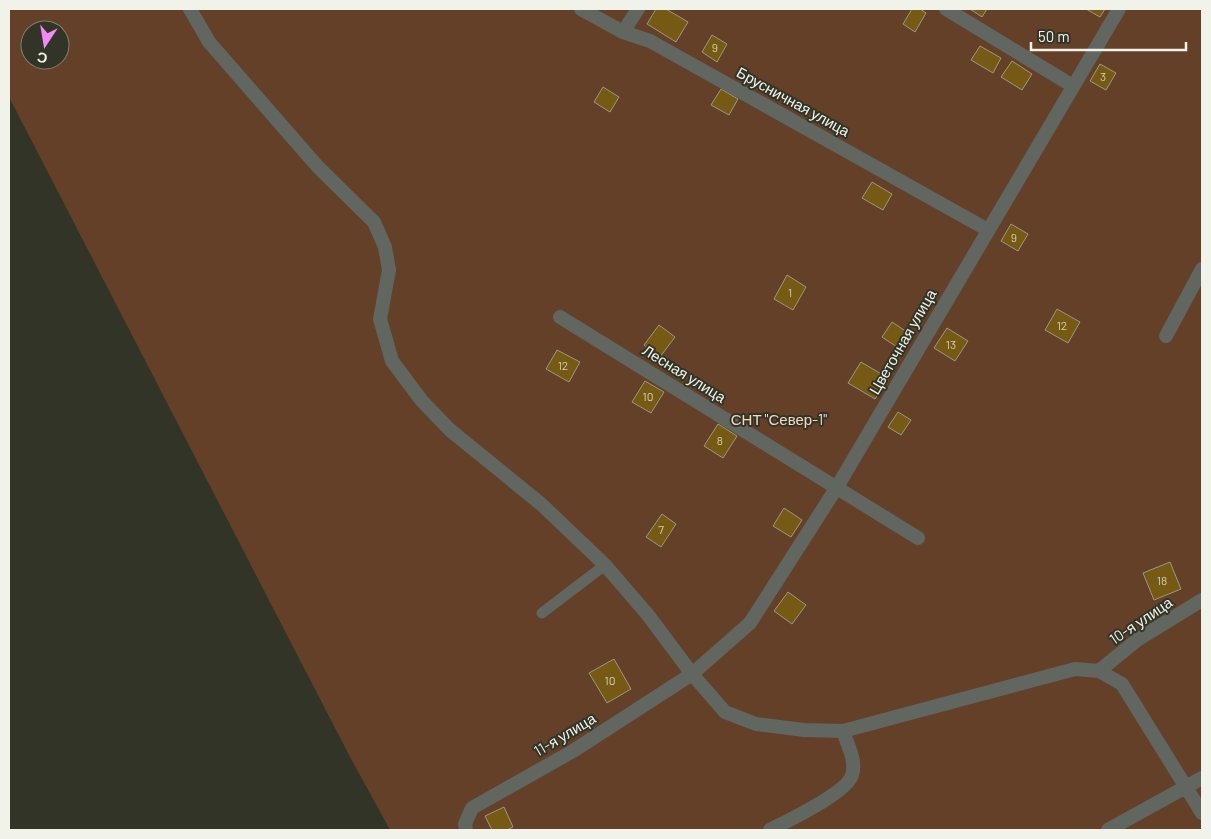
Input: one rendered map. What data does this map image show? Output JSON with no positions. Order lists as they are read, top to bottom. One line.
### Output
{"streets":{"street":["Брусничная улица","Цветочная улица","Лесная улица","10-я улица","11-я улица"]},"crossings":[["Брусничная улица","Цветочная улица"],["Цветочная улица","Лесная улица"],["Цветочная улица","11-я улица"]],"parks":["СНТ \"Север-1\""],"house_numbers":["9","3","9","1","12","13","12","10","8","7","18","10"],"scale_bar":"50 m","north":"bottom"}
